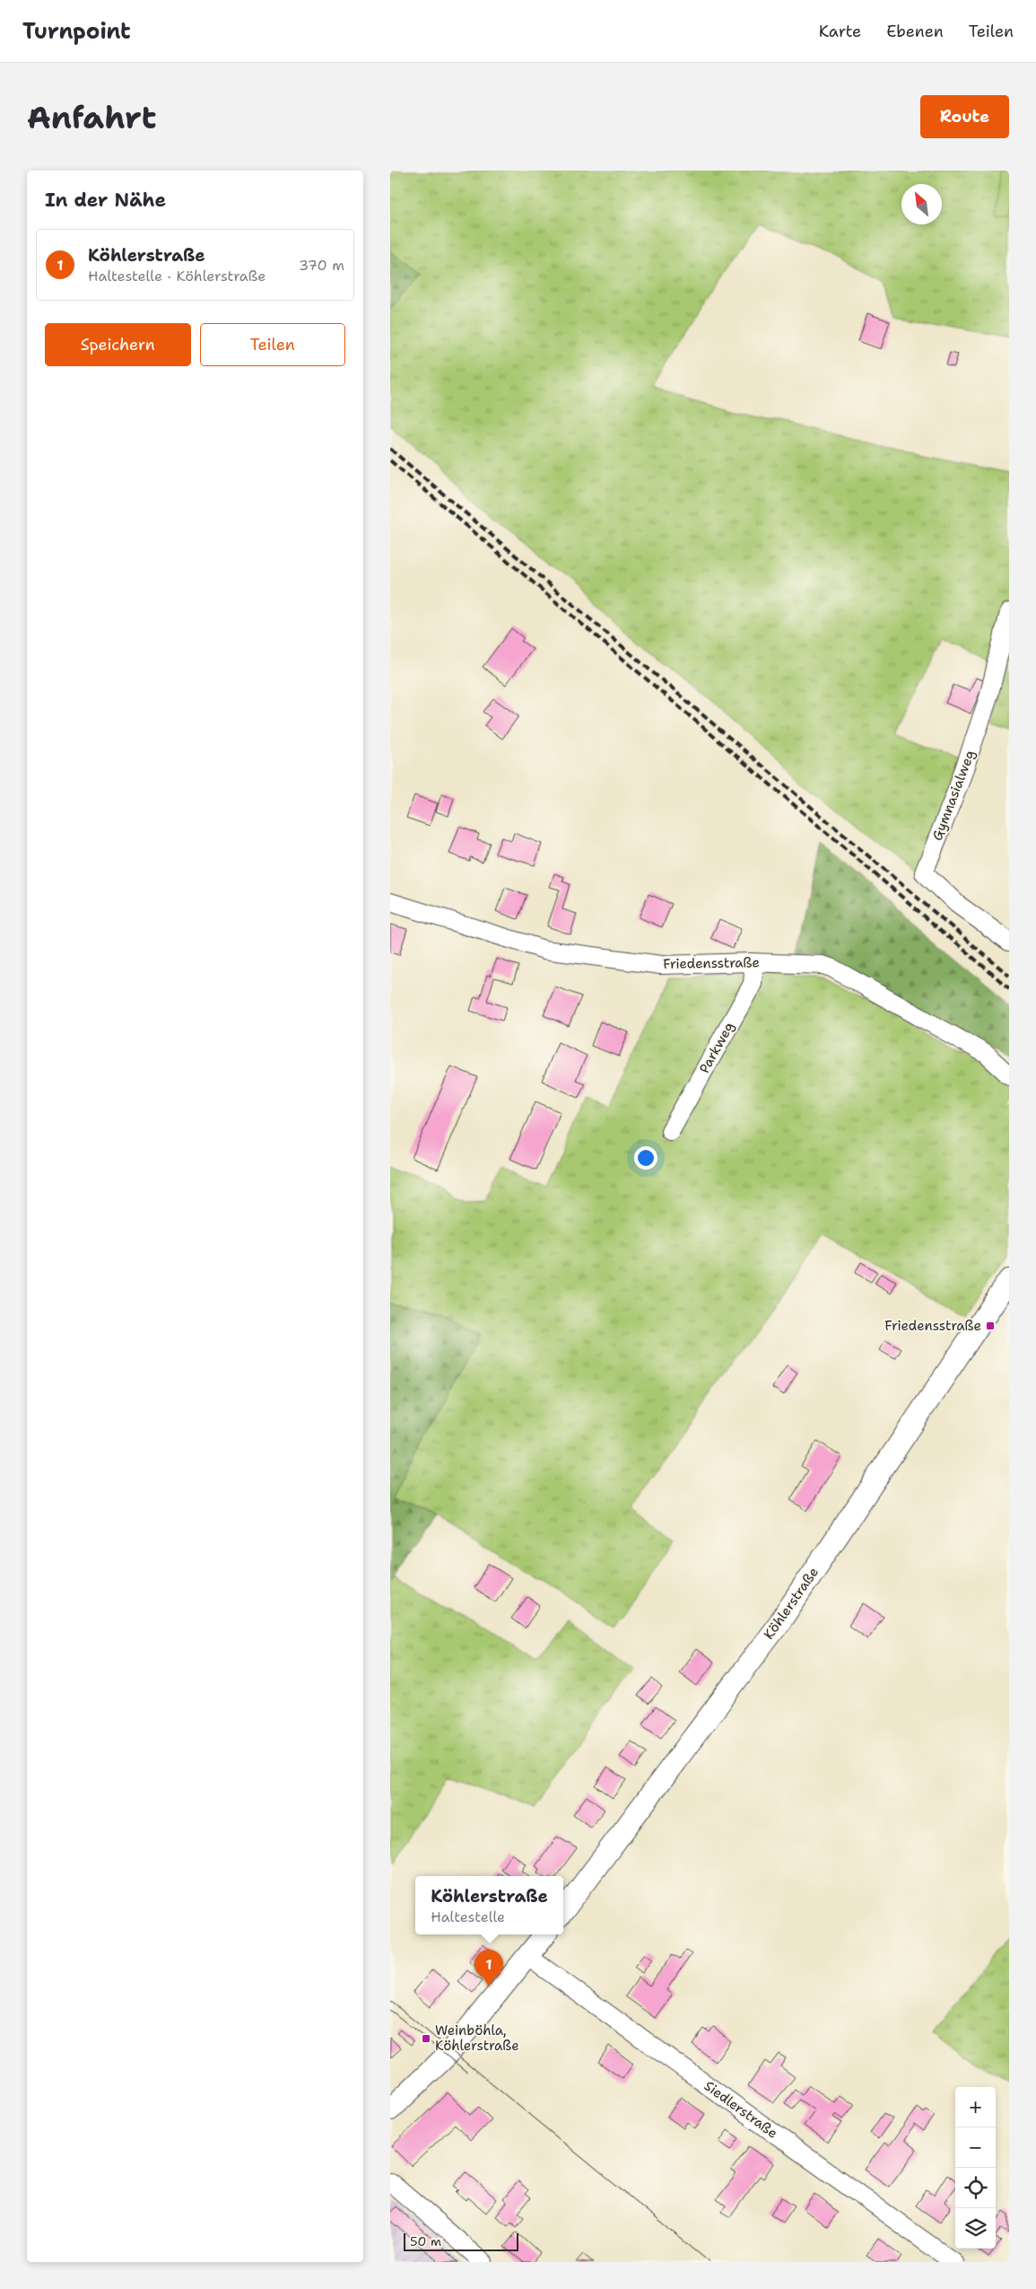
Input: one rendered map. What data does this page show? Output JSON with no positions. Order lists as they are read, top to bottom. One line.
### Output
{"streets":{"street":["Gymnasialweg","Friedensstraße","Parkweg","Köhlerstraße","Siedlerstraße"]},"crossings":[["Friedensstraße","Parkweg"]],"places":{"transit":["Friedensstraße","Weinböhla, Köhlerstraße"]},"scale_bar":"50 m","north":"top left","page":{"header":"Turnpoint","nav":["Karte","Ebenen","Teilen"],"buttons":["Route",["Speichern","Teilen"]],"title":"Anfahrt","heading":"In der Nähe","list":[{"mark":"1","name":"Köhlerstraße","note":"Haltestelle · Köhlerstraße","value":"370 m"}],"popup":["Köhlerstraße","Haltestelle"],"pins":"1","map_buttons":["+","−"],"scale":"50 m"}}
